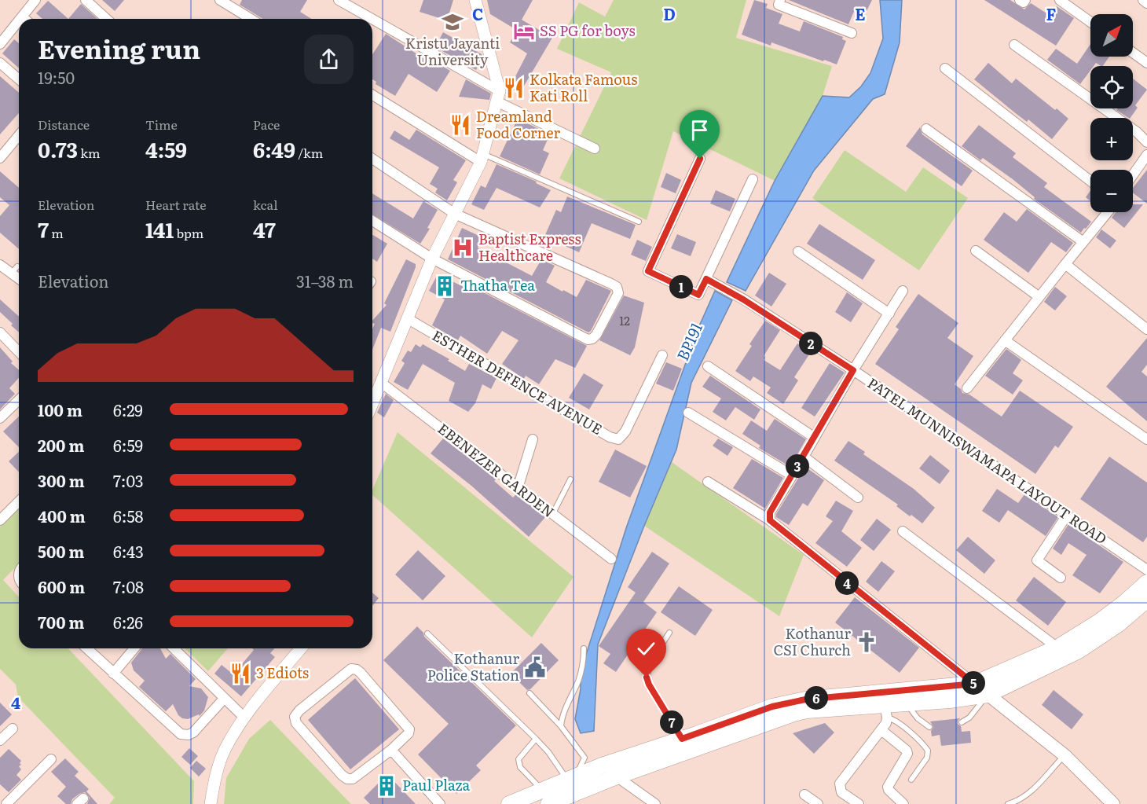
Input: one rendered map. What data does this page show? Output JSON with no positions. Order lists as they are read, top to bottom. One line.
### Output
{"streets":{"street":["ESTHER DEFENCE AVENUE","PATEL MUNNISWAMAPA LAYOUT ROAD","EBENEZER GARDEN"]},"water":["BP191"],"places":{"school or university":["Kristu Jayanti University"],"hotel":["SS PG for boys"],"restaurant":["Kolkata Famous Kati Roll","Dreamland Food Corner","3 Ediots"],"hospital":["Baptist Express Healthcare"],"building":["Thatha Tea","Paul Plaza"],"church":["Kothanur CSI Church"],"public building":["Kothanur Police Station"]},"house_numbers":["12"],"north":"top right","page":{"map_buttons":["+","−"],"heading":["Evening run","19:50"],"stats":[["Distance","0.73 km"],["Time","4:59"],["Pace","6:49 /km"],["Elevation","7 m"],["Heart rate","141 bpm"],["kcal","47"]],"chart":["Elevation","31–38 m"],"pins":["1","2","3","4","5","6","7"],"list":[{"name":"100 m","note":"6:29"},{"name":"200 m","note":"6:59"},{"name":"300 m","note":"7:03"},{"name":"400 m","note":"6:58"},{"name":"500 m","note":"6:43"},{"name":"600 m","note":"7:08"},{"name":"700 m","note":"6:26"}]},"grid":{"columns":["C","D","E","F"],"rows":["4"]}}
